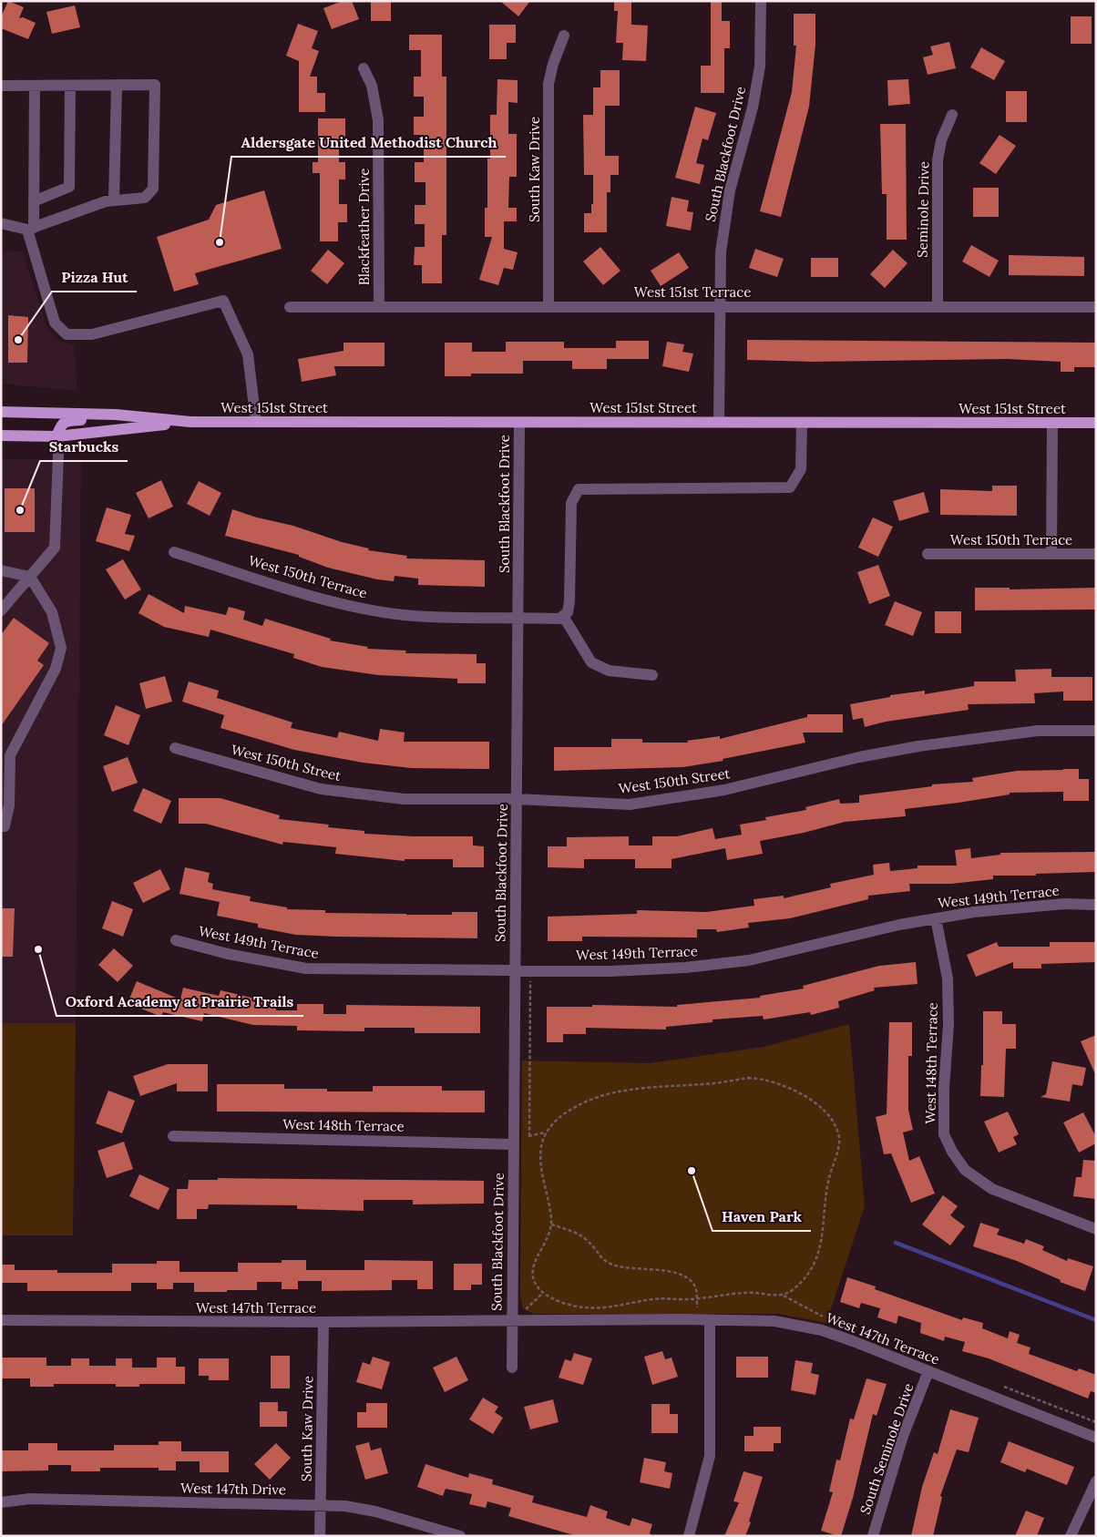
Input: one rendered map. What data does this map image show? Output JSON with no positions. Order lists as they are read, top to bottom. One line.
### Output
{"streets":{"main road":["West 151st Street"],"street":["South Blackfoot Drive","South Kaw Drive","Seminole Drive","Blackfeather Drive","West 151st Terrace","West 150th Terrace","West 150th Street","West 149th Terrace","West 148th Terrace","West 147th Terrace","South Seminole Drive","West 147th Drive"]},"crossings":[["South Blackfoot Drive","West 151st Terrace"],["South Blackfoot Drive","West 151st Street"],["South Blackfoot Drive","West 150th Terrace"],["South Blackfoot Drive","West 150th Street"],["South Blackfoot Drive","West 149th Terrace"],["South Blackfoot Drive","West 148th Terrace"],["South Blackfoot Drive","West 147th Terrace"],["South Kaw Drive","West 151st Terrace"],["South Kaw Drive","West 147th Terrace"],["South Kaw Drive","West 147th Drive"],["Seminole Drive","West 151st Terrace"],["Blackfeather Drive","West 151st Terrace"],["West 149th Terrace","West 148th Terrace"],["West 147th Terrace","South Seminole Drive"]],"places":["Aldersgate United Methodist Church","Pizza Hut","Starbucks","Oxford Academy at Prairie Trails","Haven Park"]}
